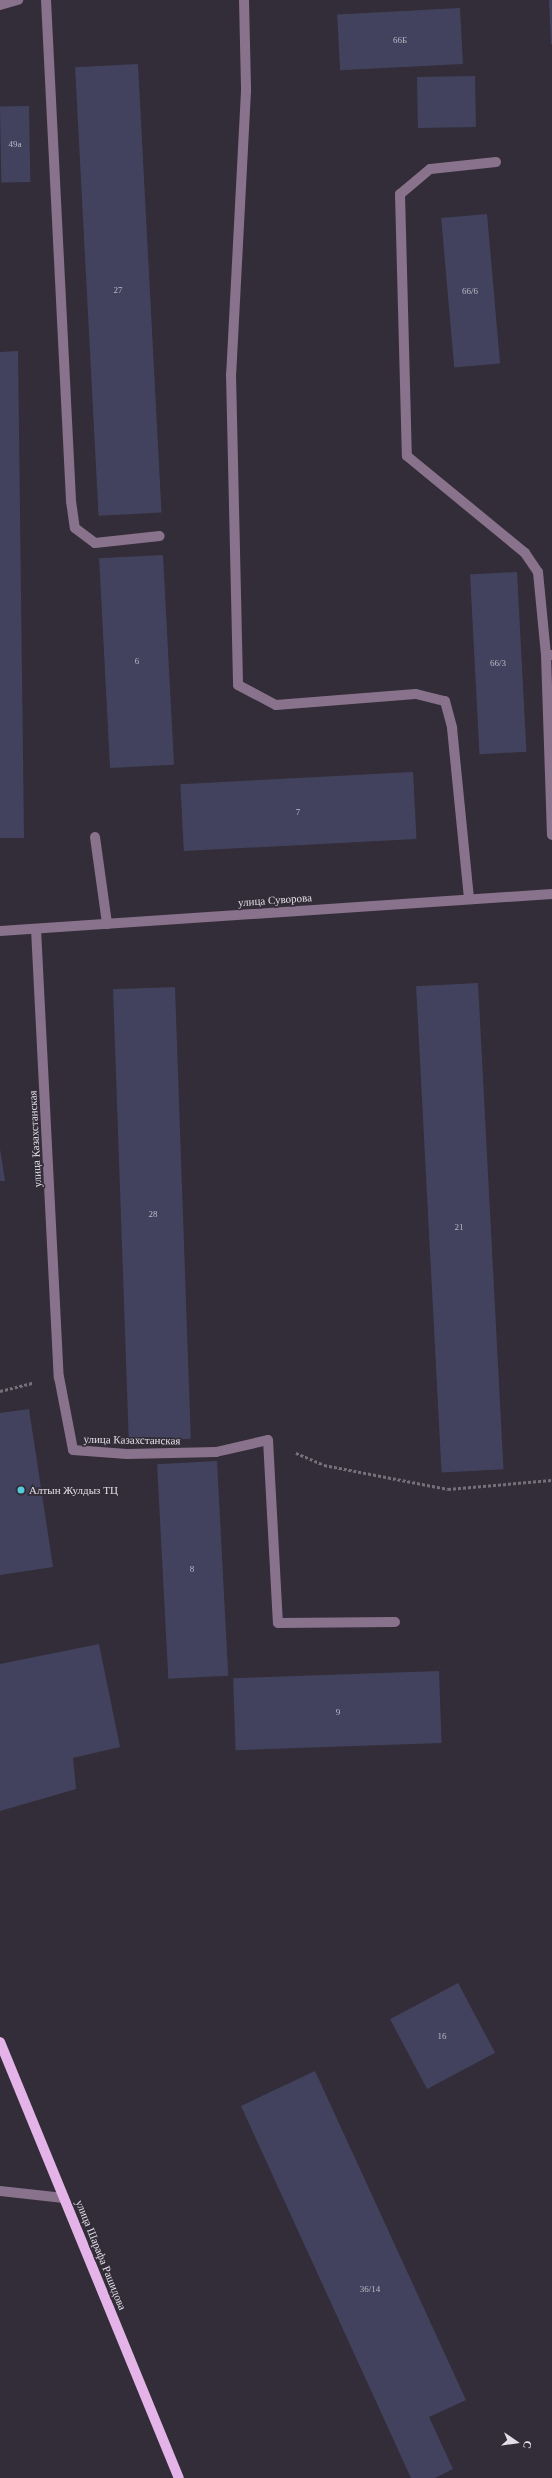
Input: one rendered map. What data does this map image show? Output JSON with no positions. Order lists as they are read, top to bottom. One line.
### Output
{"streets":{"main road":["улица Шарафа Рашидова"],"street":["улица Суворова","улица Казахстанская"]},"crossings":[["улица Суворова","улица Казахстанская"]],"places":["Алтын Жулдыз ТЦ"],"house_numbers":["66Б","49а","27","66/6","6","66/3","7","28","21","8","9","16","36/14"],"north":"right"}
